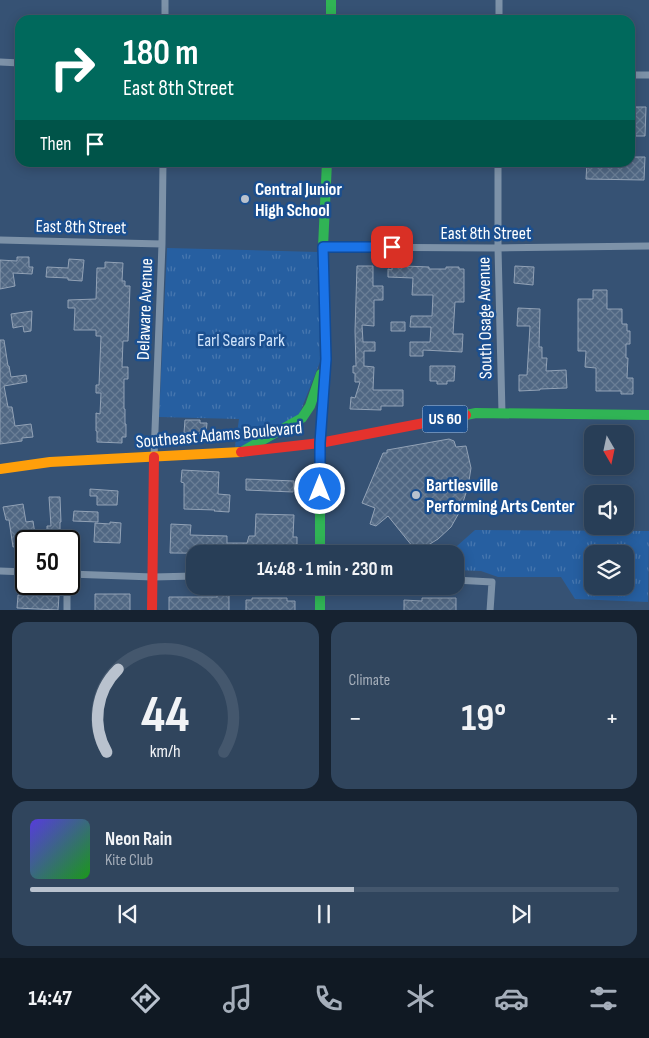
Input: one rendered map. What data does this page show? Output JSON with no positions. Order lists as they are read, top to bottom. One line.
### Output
{"streets":{"main road":["US 60","Southeast Adams Boulevard"],"street":["East 8th Street","Delaware Avenue","South Osage Avenue"]},"crossings":[["East 8th Street","Delaware Avenue"],["East 8th Street","South Osage Avenue"],["Delaware Avenue","Southeast Adams Boulevard"],["South Osage Avenue","Southeast Adams Boulevard"]],"parks":["Earl Sears Park"],"places":["Central Junior High School","Bartlesville Performing Arts Center"],"north":"bottom","page":{"turn":["180 m","East 8th Street"],"then":"Then","limit":"50","trip":"14:48 · 1 min · 230 m","tile":"Climate","heat":["−","19°","+"],"song":["Neon Rain","Kite Club"],"tabs":"14:47","gauge":["44","km/h"]}}
